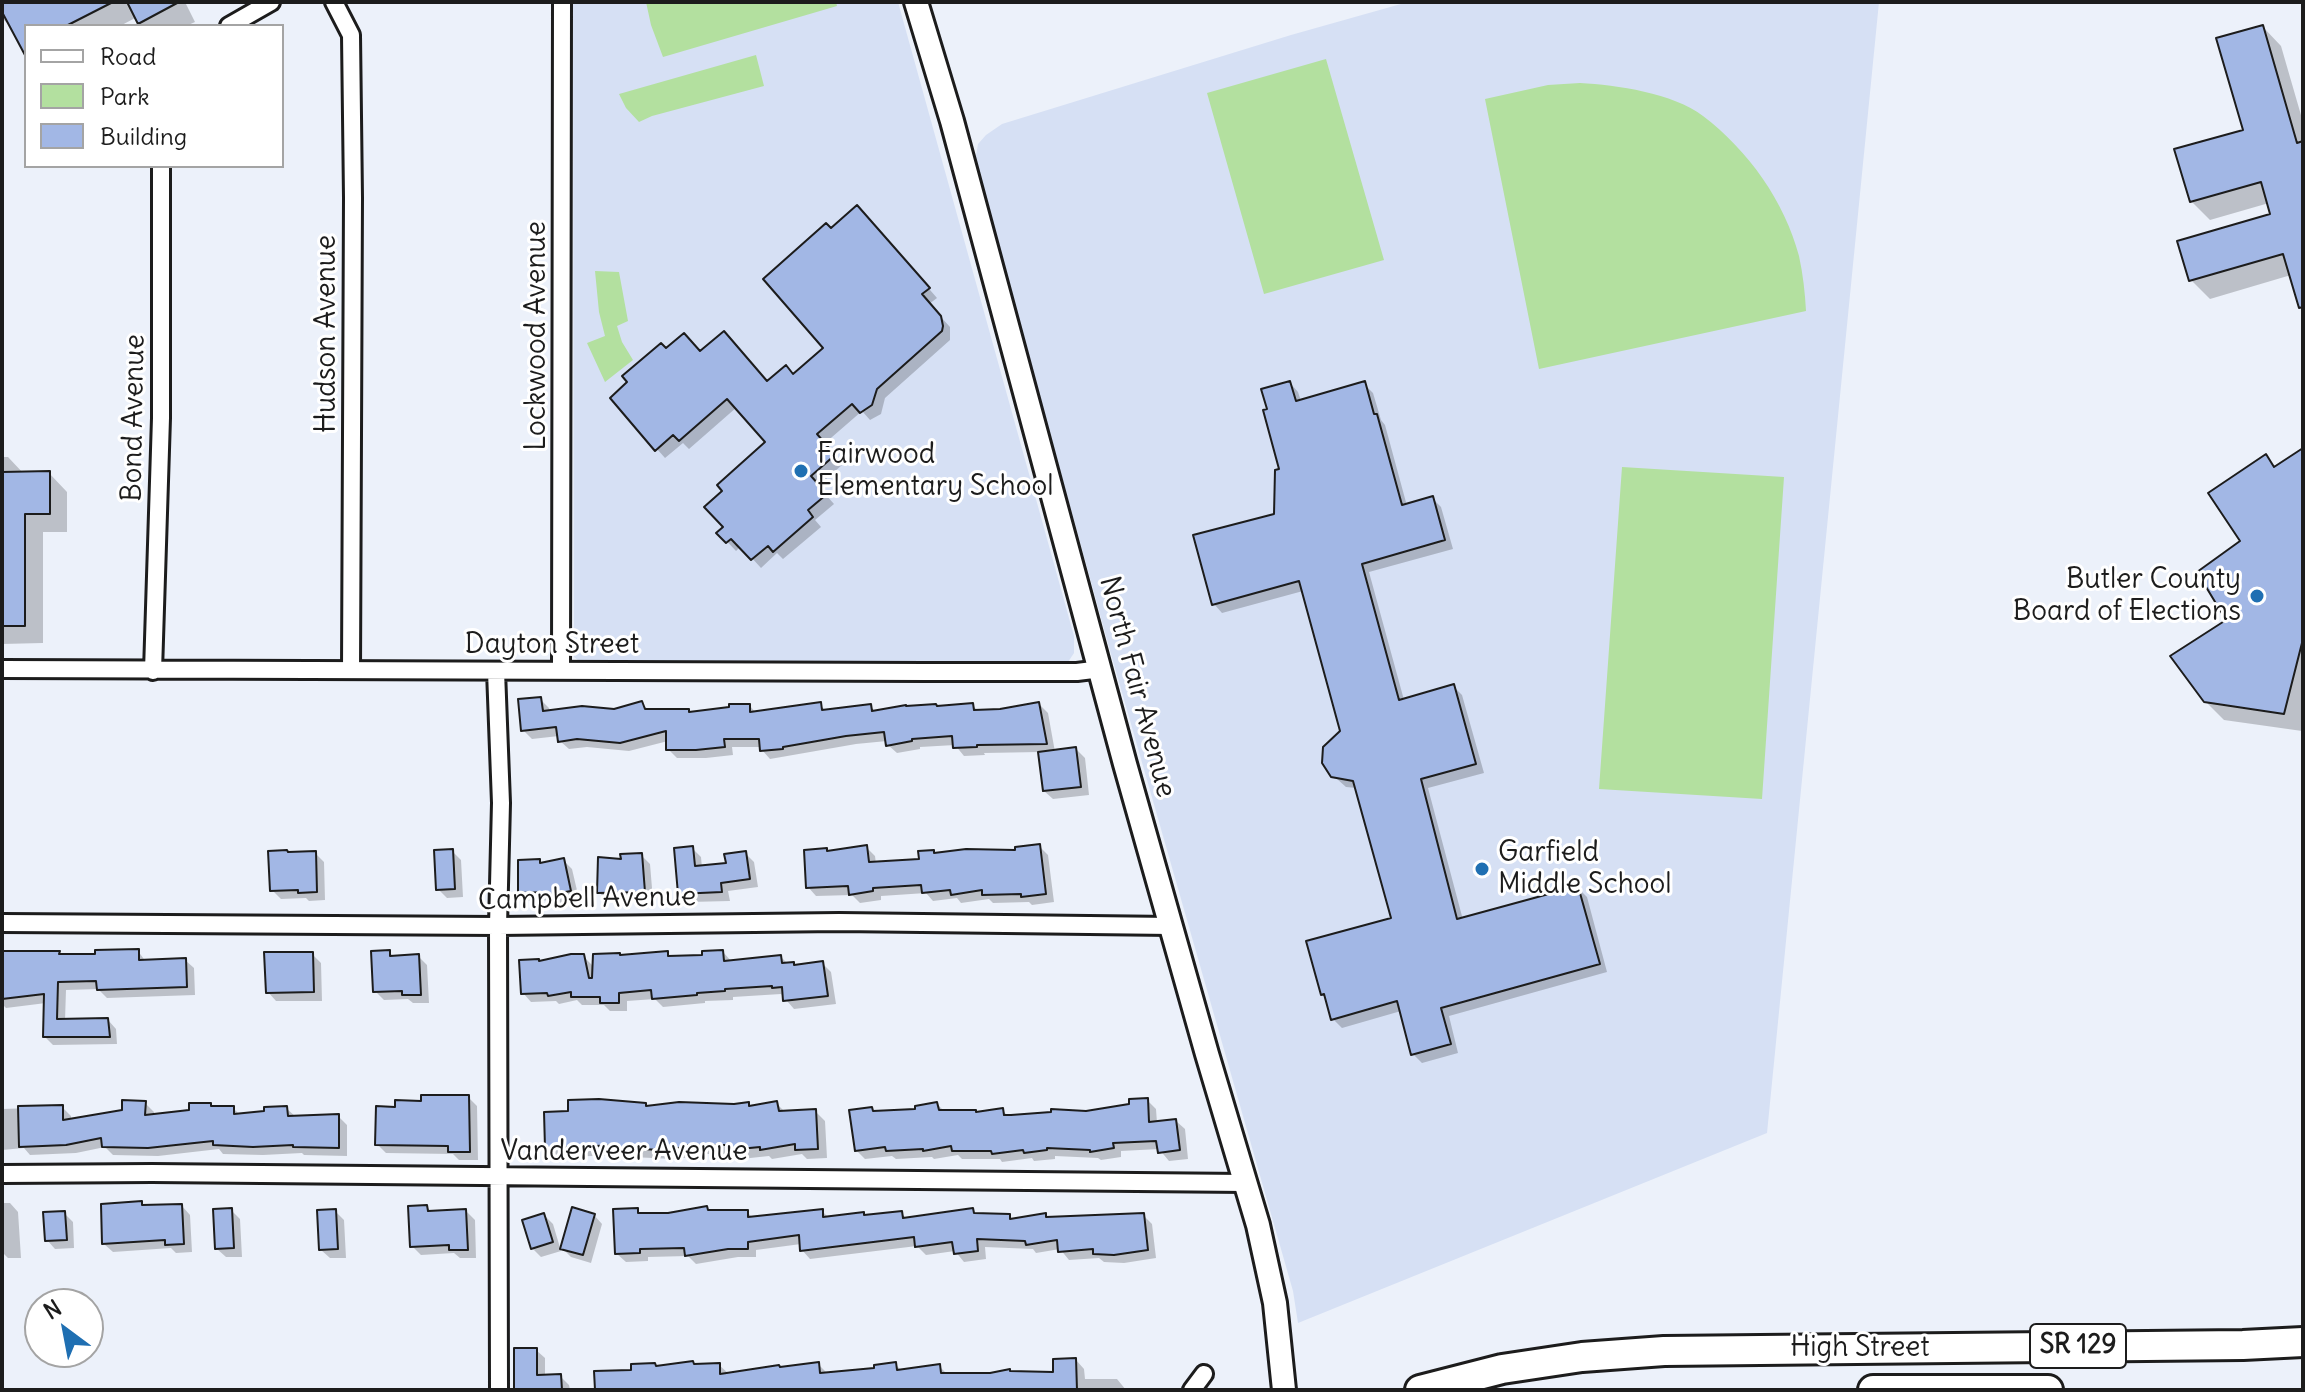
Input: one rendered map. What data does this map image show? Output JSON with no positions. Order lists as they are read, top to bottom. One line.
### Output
{"streets":{"highway":["SR 129","High Street"],"street":["Hudson Avenue","Lockwood Avenue","Bond Avenue","Dayton Street","North Fair Avenue","Campbell Avenue","Vanderveer Avenue"]},"crossings":[["Hudson Avenue","Dayton Street"],["Lockwood Avenue","Dayton Street"],["Bond Avenue","Dayton Street"],["Dayton Street","North Fair Avenue"],["North Fair Avenue","Campbell Avenue"],["North Fair Avenue","Vanderveer Avenue"]],"places":["Fairwood Elementary School","Butler County Board of Elections","Garfield Middle School"],"legend":["Road","Park","Building"],"north":"top left"}
